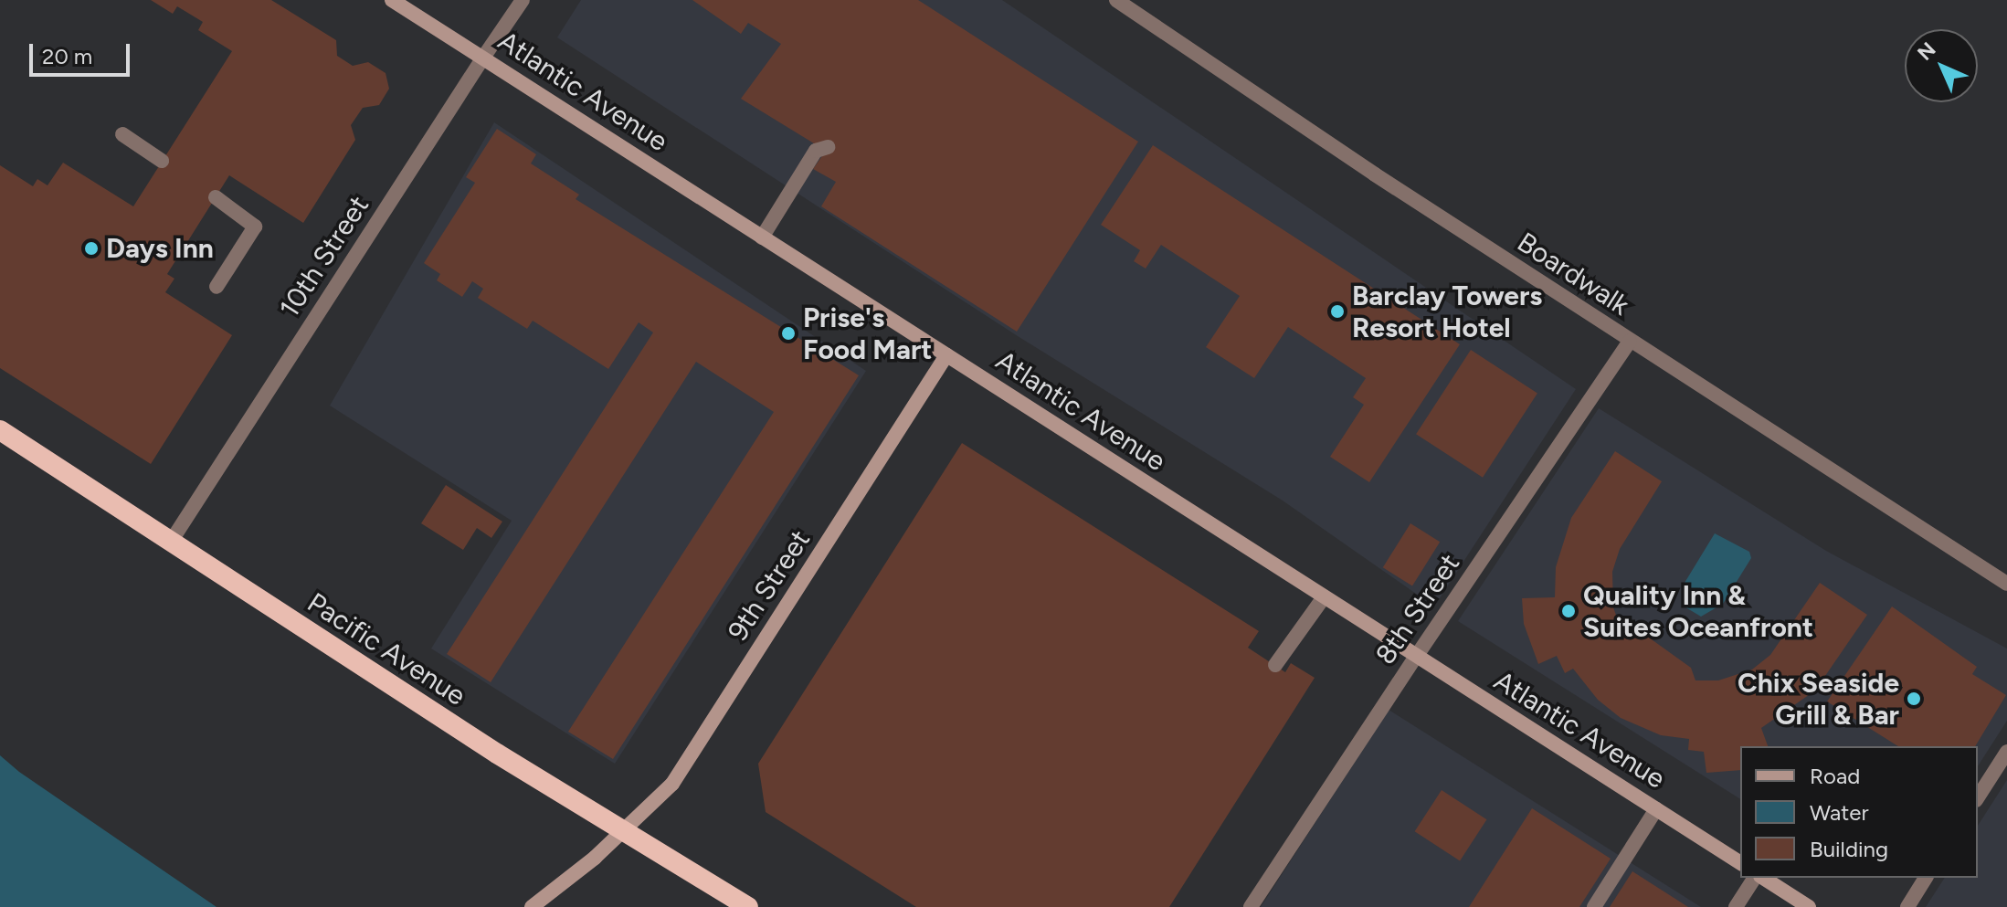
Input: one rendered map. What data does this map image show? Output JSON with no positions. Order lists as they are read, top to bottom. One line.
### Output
{"streets":{"highway":["Pacific Avenue"],"main road":["Atlantic Avenue","9th Street"],"street":["10th Street","Boardwalk","8th Street"]},"crossings":[["Atlantic Avenue","10th Street"],["Atlantic Avenue","9th Street"],["Atlantic Avenue","8th Street"],["10th Street","Pacific Avenue"],["Boardwalk","8th Street"],["9th Street","Pacific Avenue"]],"places":["Days Inn","Barclay Towers Resort Hotel","Prise's Food Mart","Quality Inn & Suites Oceanfront","Chix Seaside Grill & Bar"],"legend":["Road","Water","Building"],"scale_bar":"20 m","north":"top left"}
